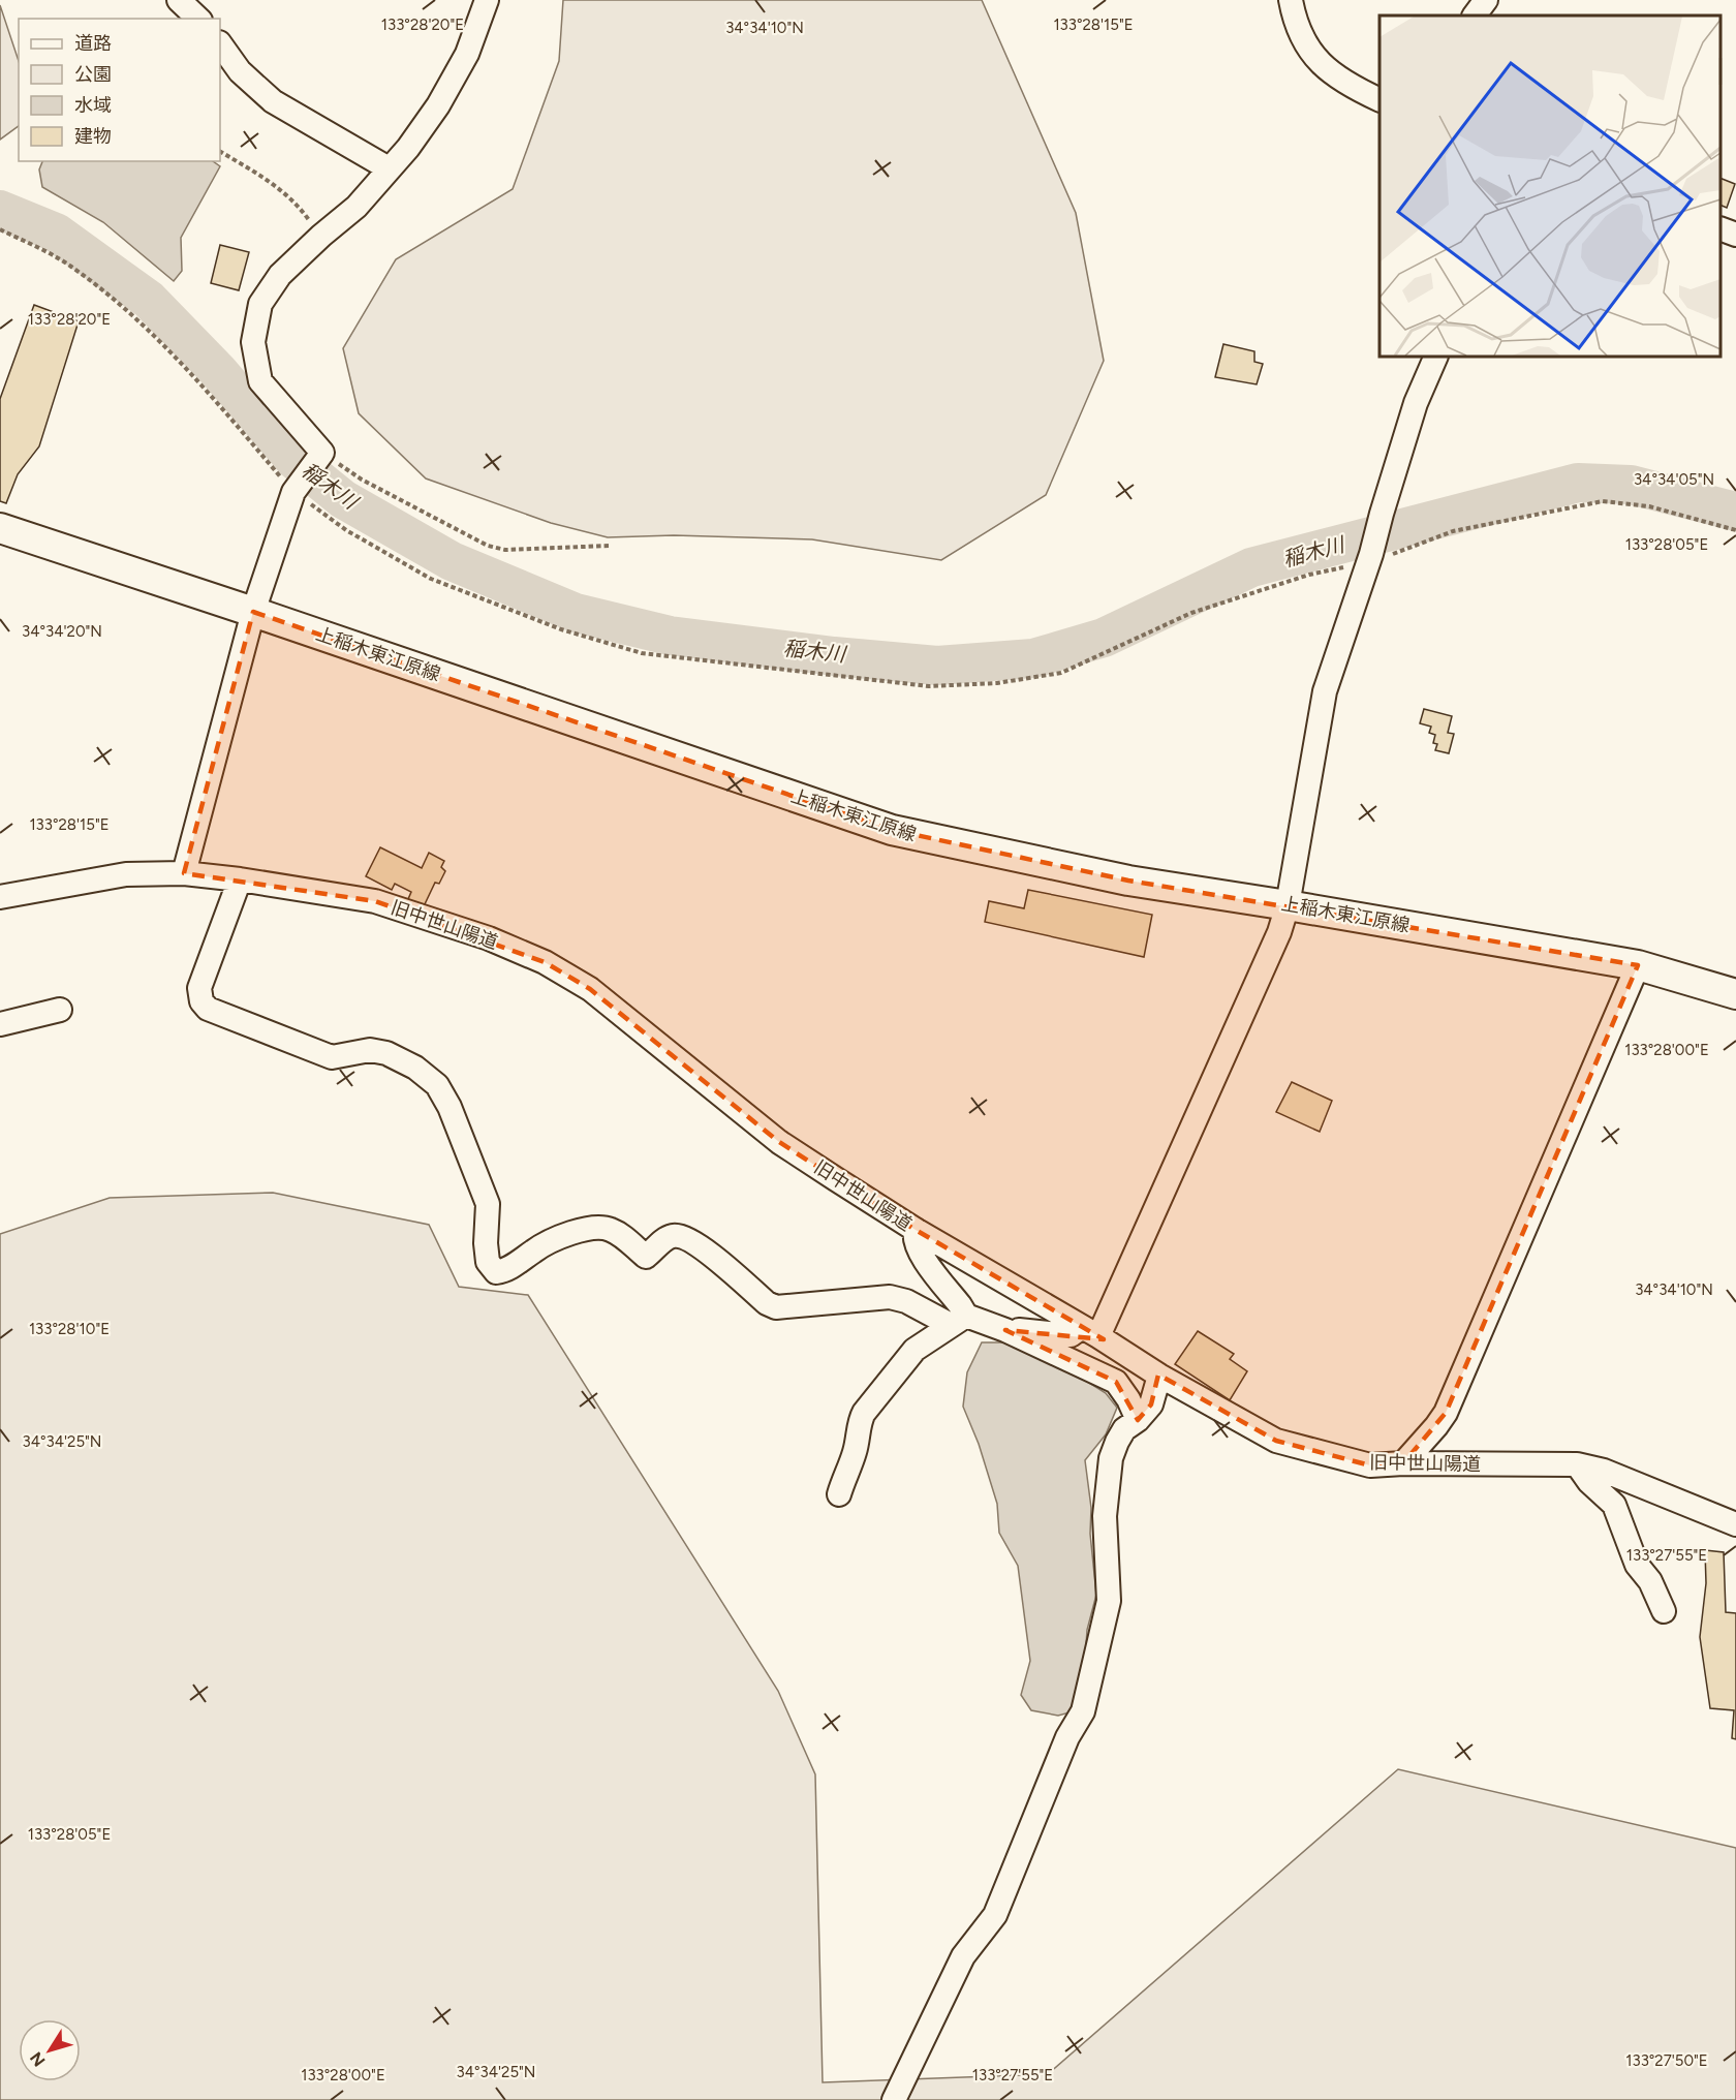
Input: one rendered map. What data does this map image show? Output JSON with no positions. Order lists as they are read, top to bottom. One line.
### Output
{"streets":{"main road":["上稲木東江原線"],"street":["旧中世山陽道"]},"water":["稲木川"],"legend":["道路","公園","水域","建物"],"north":"bottom left","coordinates":["133°28'20\"E","133°28'15\"E","34°34'10\"N","34°34'05\"N","133°28'05\"E","34°34'20\"N","133°28'00\"E","133°28'10\"E","34°34'25\"N","133°27'55\"E","133°27'50\"E"]}
